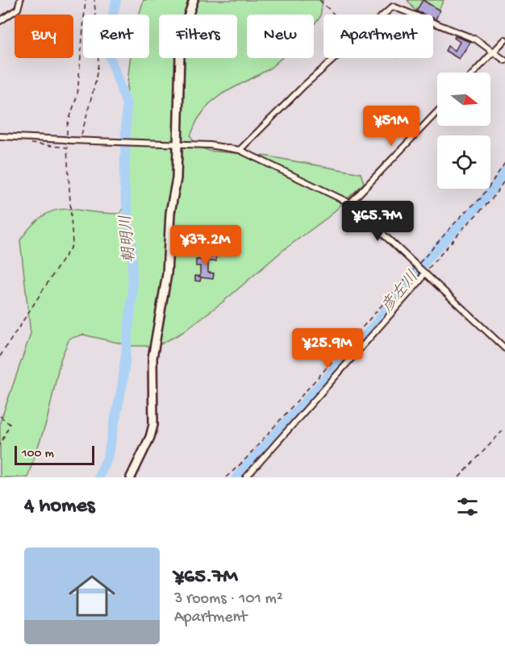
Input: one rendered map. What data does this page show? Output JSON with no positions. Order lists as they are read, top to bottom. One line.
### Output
{"water":["朝明川","彦左川"],"scale_bar":"100 m","north":"right","page":{"chip":["Buy","Rent","Filters","New","Apartment"],"price":["¥51M","¥65.7M","¥37.2M","¥25.9M"],"scale":"100 m","heading":"4 homes","list":[{"name":"¥65.7M","note":"3 rooms · 101 m² · Apartment"}]}}
